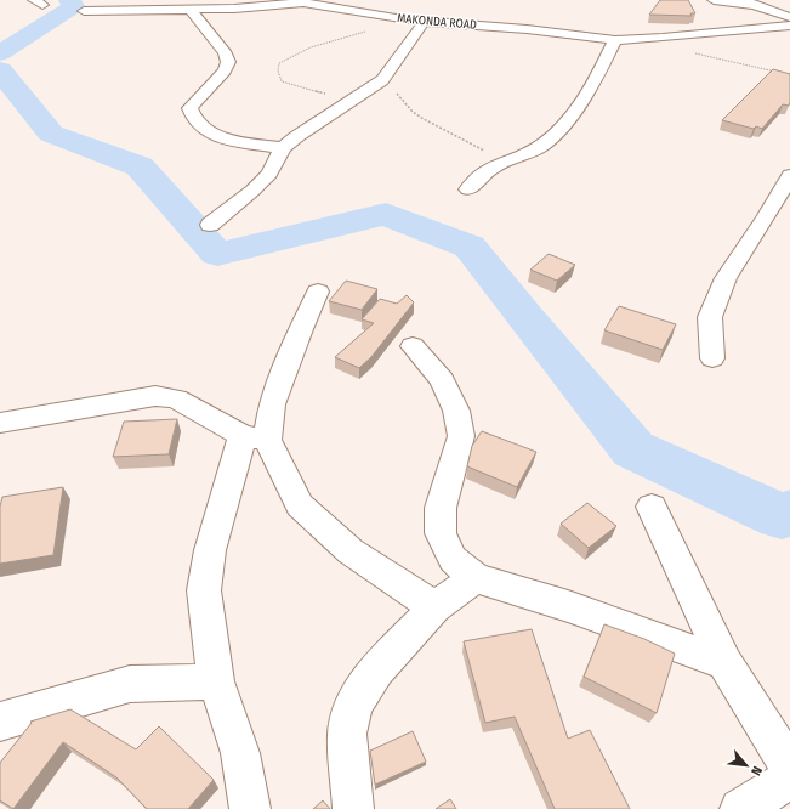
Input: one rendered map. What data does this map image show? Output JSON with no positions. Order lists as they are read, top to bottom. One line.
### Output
{"streets":{"street":["MAKONDA ROAD"]},"north":"bottom right"}
